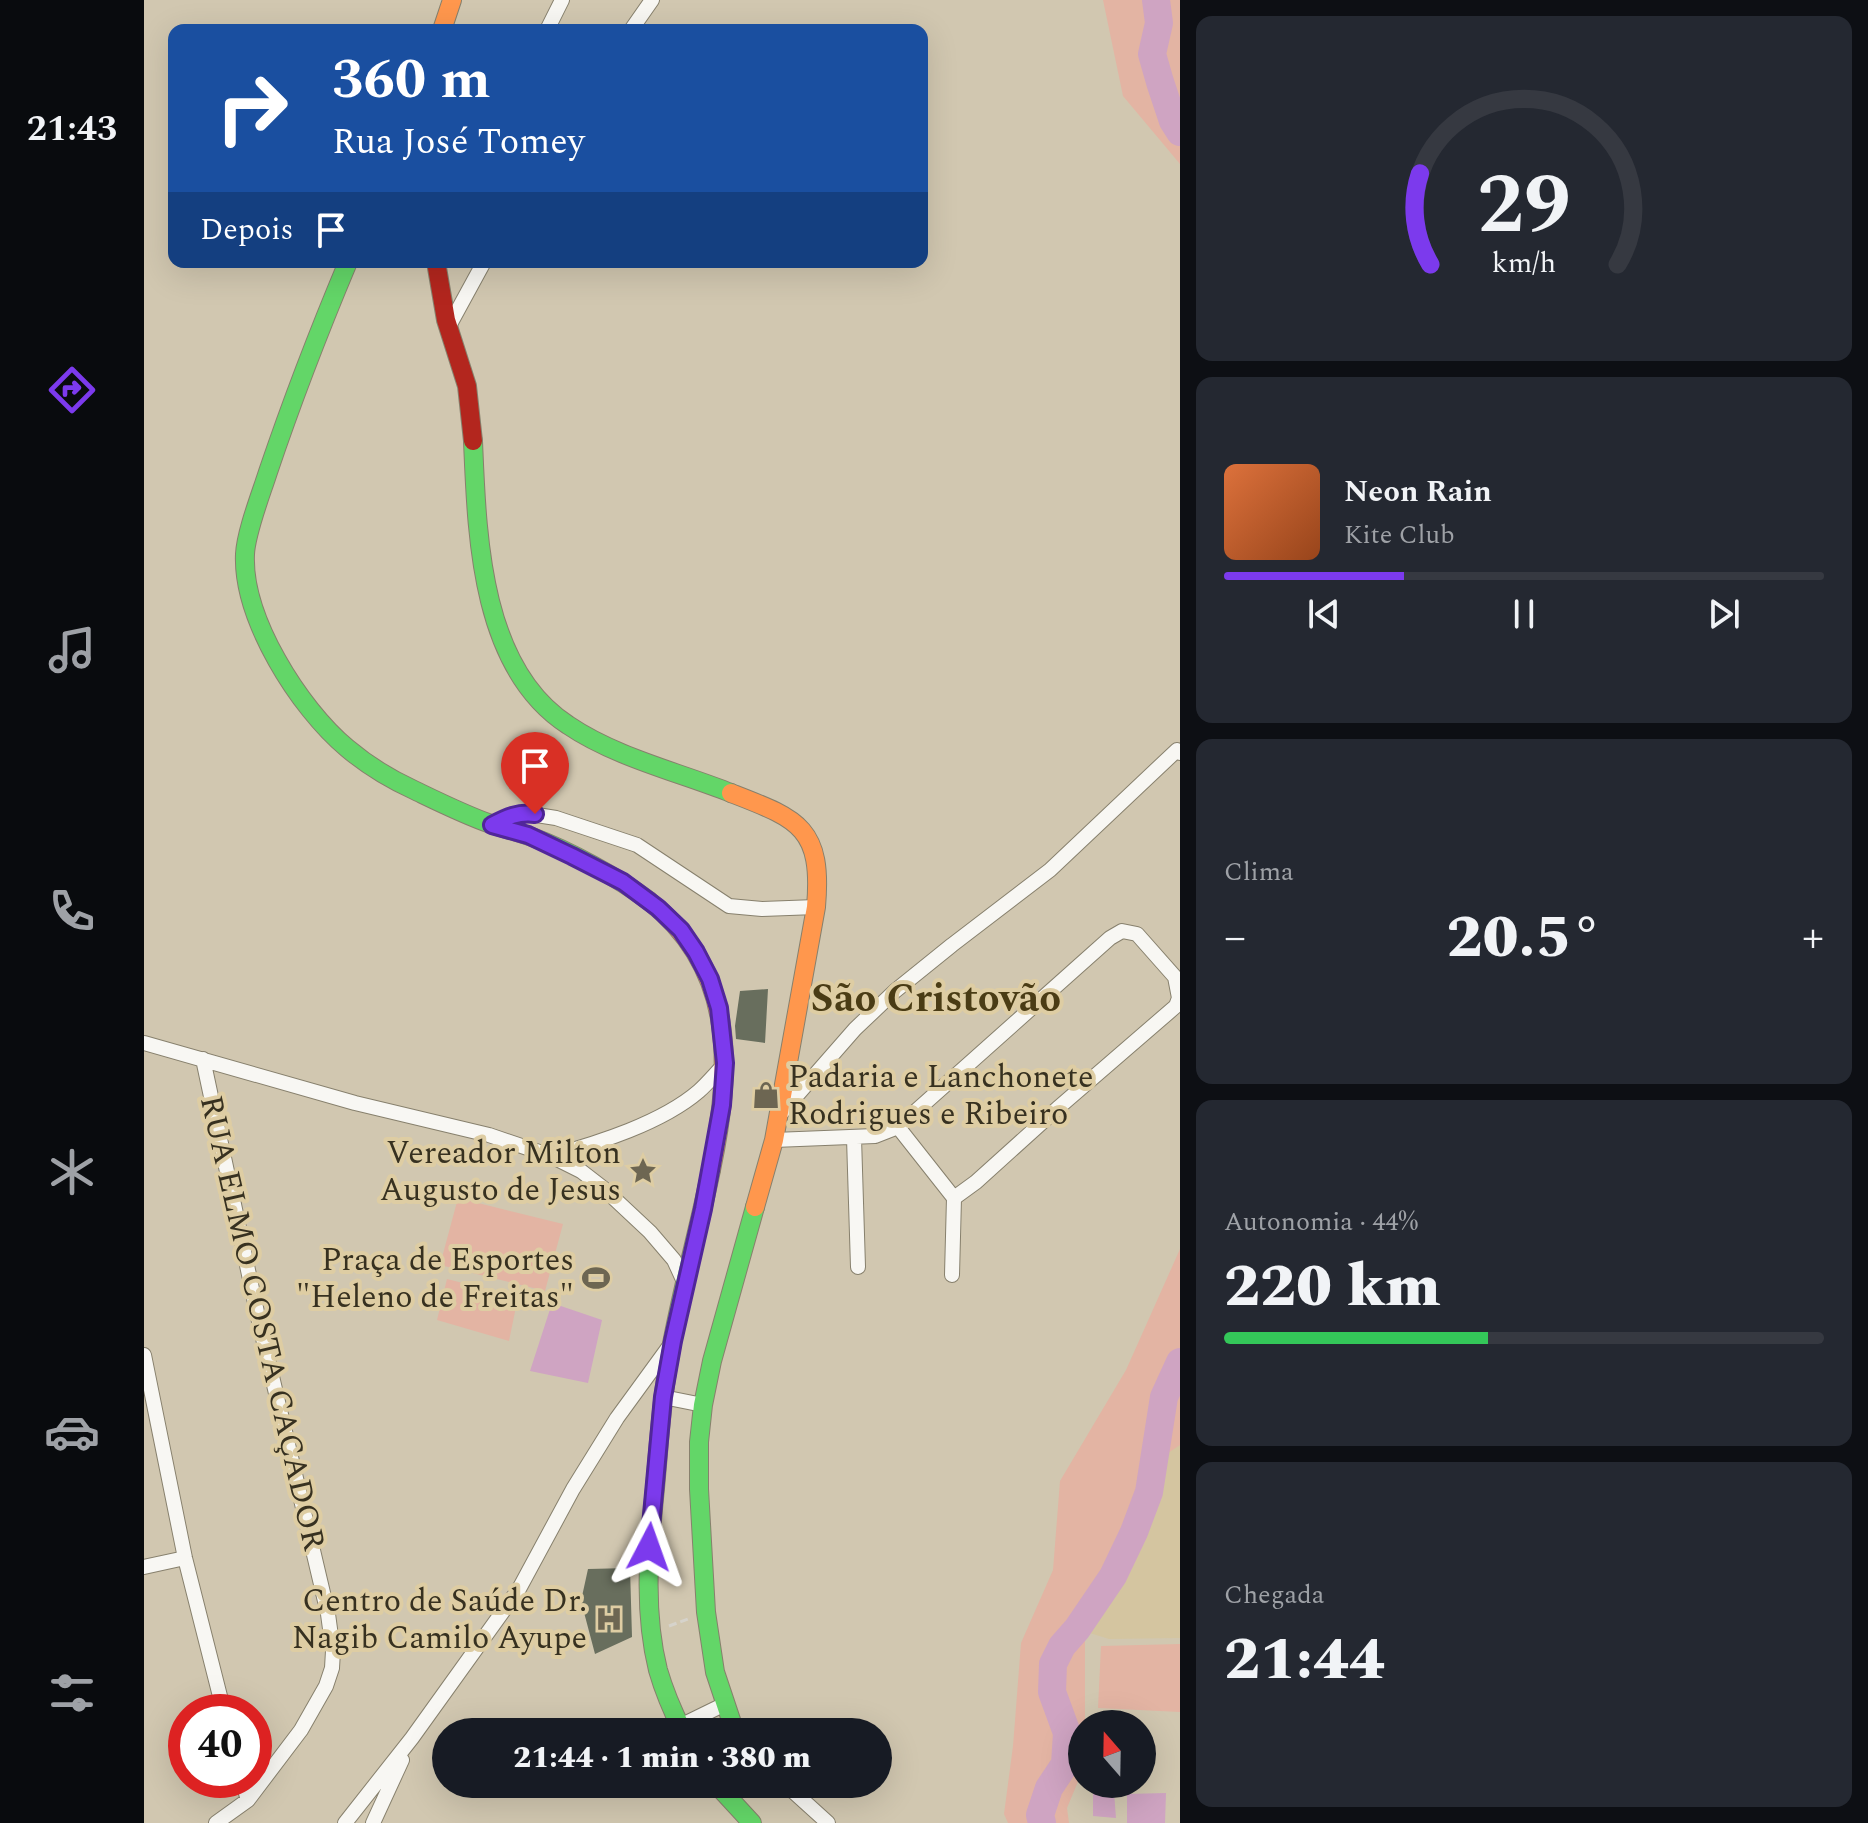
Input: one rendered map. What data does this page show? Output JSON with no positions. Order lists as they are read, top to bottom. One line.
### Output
{"streets":{"street":["RUA ELMO COSTA CAÇADOR"]},"districts":["São Cristovão"],"places":{"shop":["Padaria e Lanchonete Rodrigues e Ribeiro"],"place":["Vereador Milton Augusto de Jesus"],"sports":["Praça de Esportes \"Heleno de Freitas\""],"hospital":["Centro de Saúde Dr. Nagib Camilo Ayupe"]},"north":"top","page":{"tabs":"21:43","turn":["360 m","Rua José Tomey"],"then":"Depois","song":["Neon Rain","Kite Club"],"tile":["Clima",["Autonomia · 44%","220 km"],["Chegada","21:44"]],"heat":["−","20.5°","+"],"limit":"40","trip":"21:44 · 1 min · 380 m","gauge":["29","km/h"]}}
